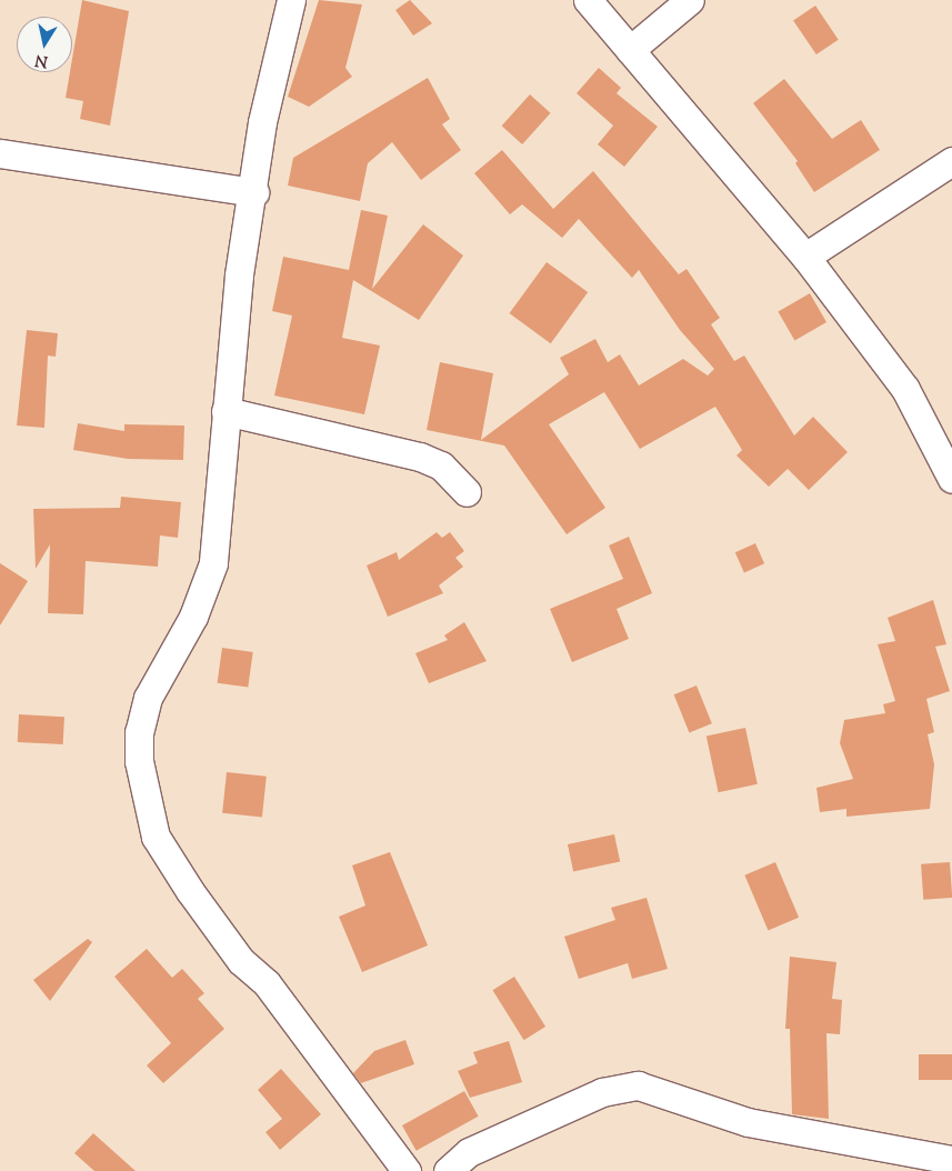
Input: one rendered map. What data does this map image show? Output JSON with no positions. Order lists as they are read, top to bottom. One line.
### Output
{"north":"bottom"}
